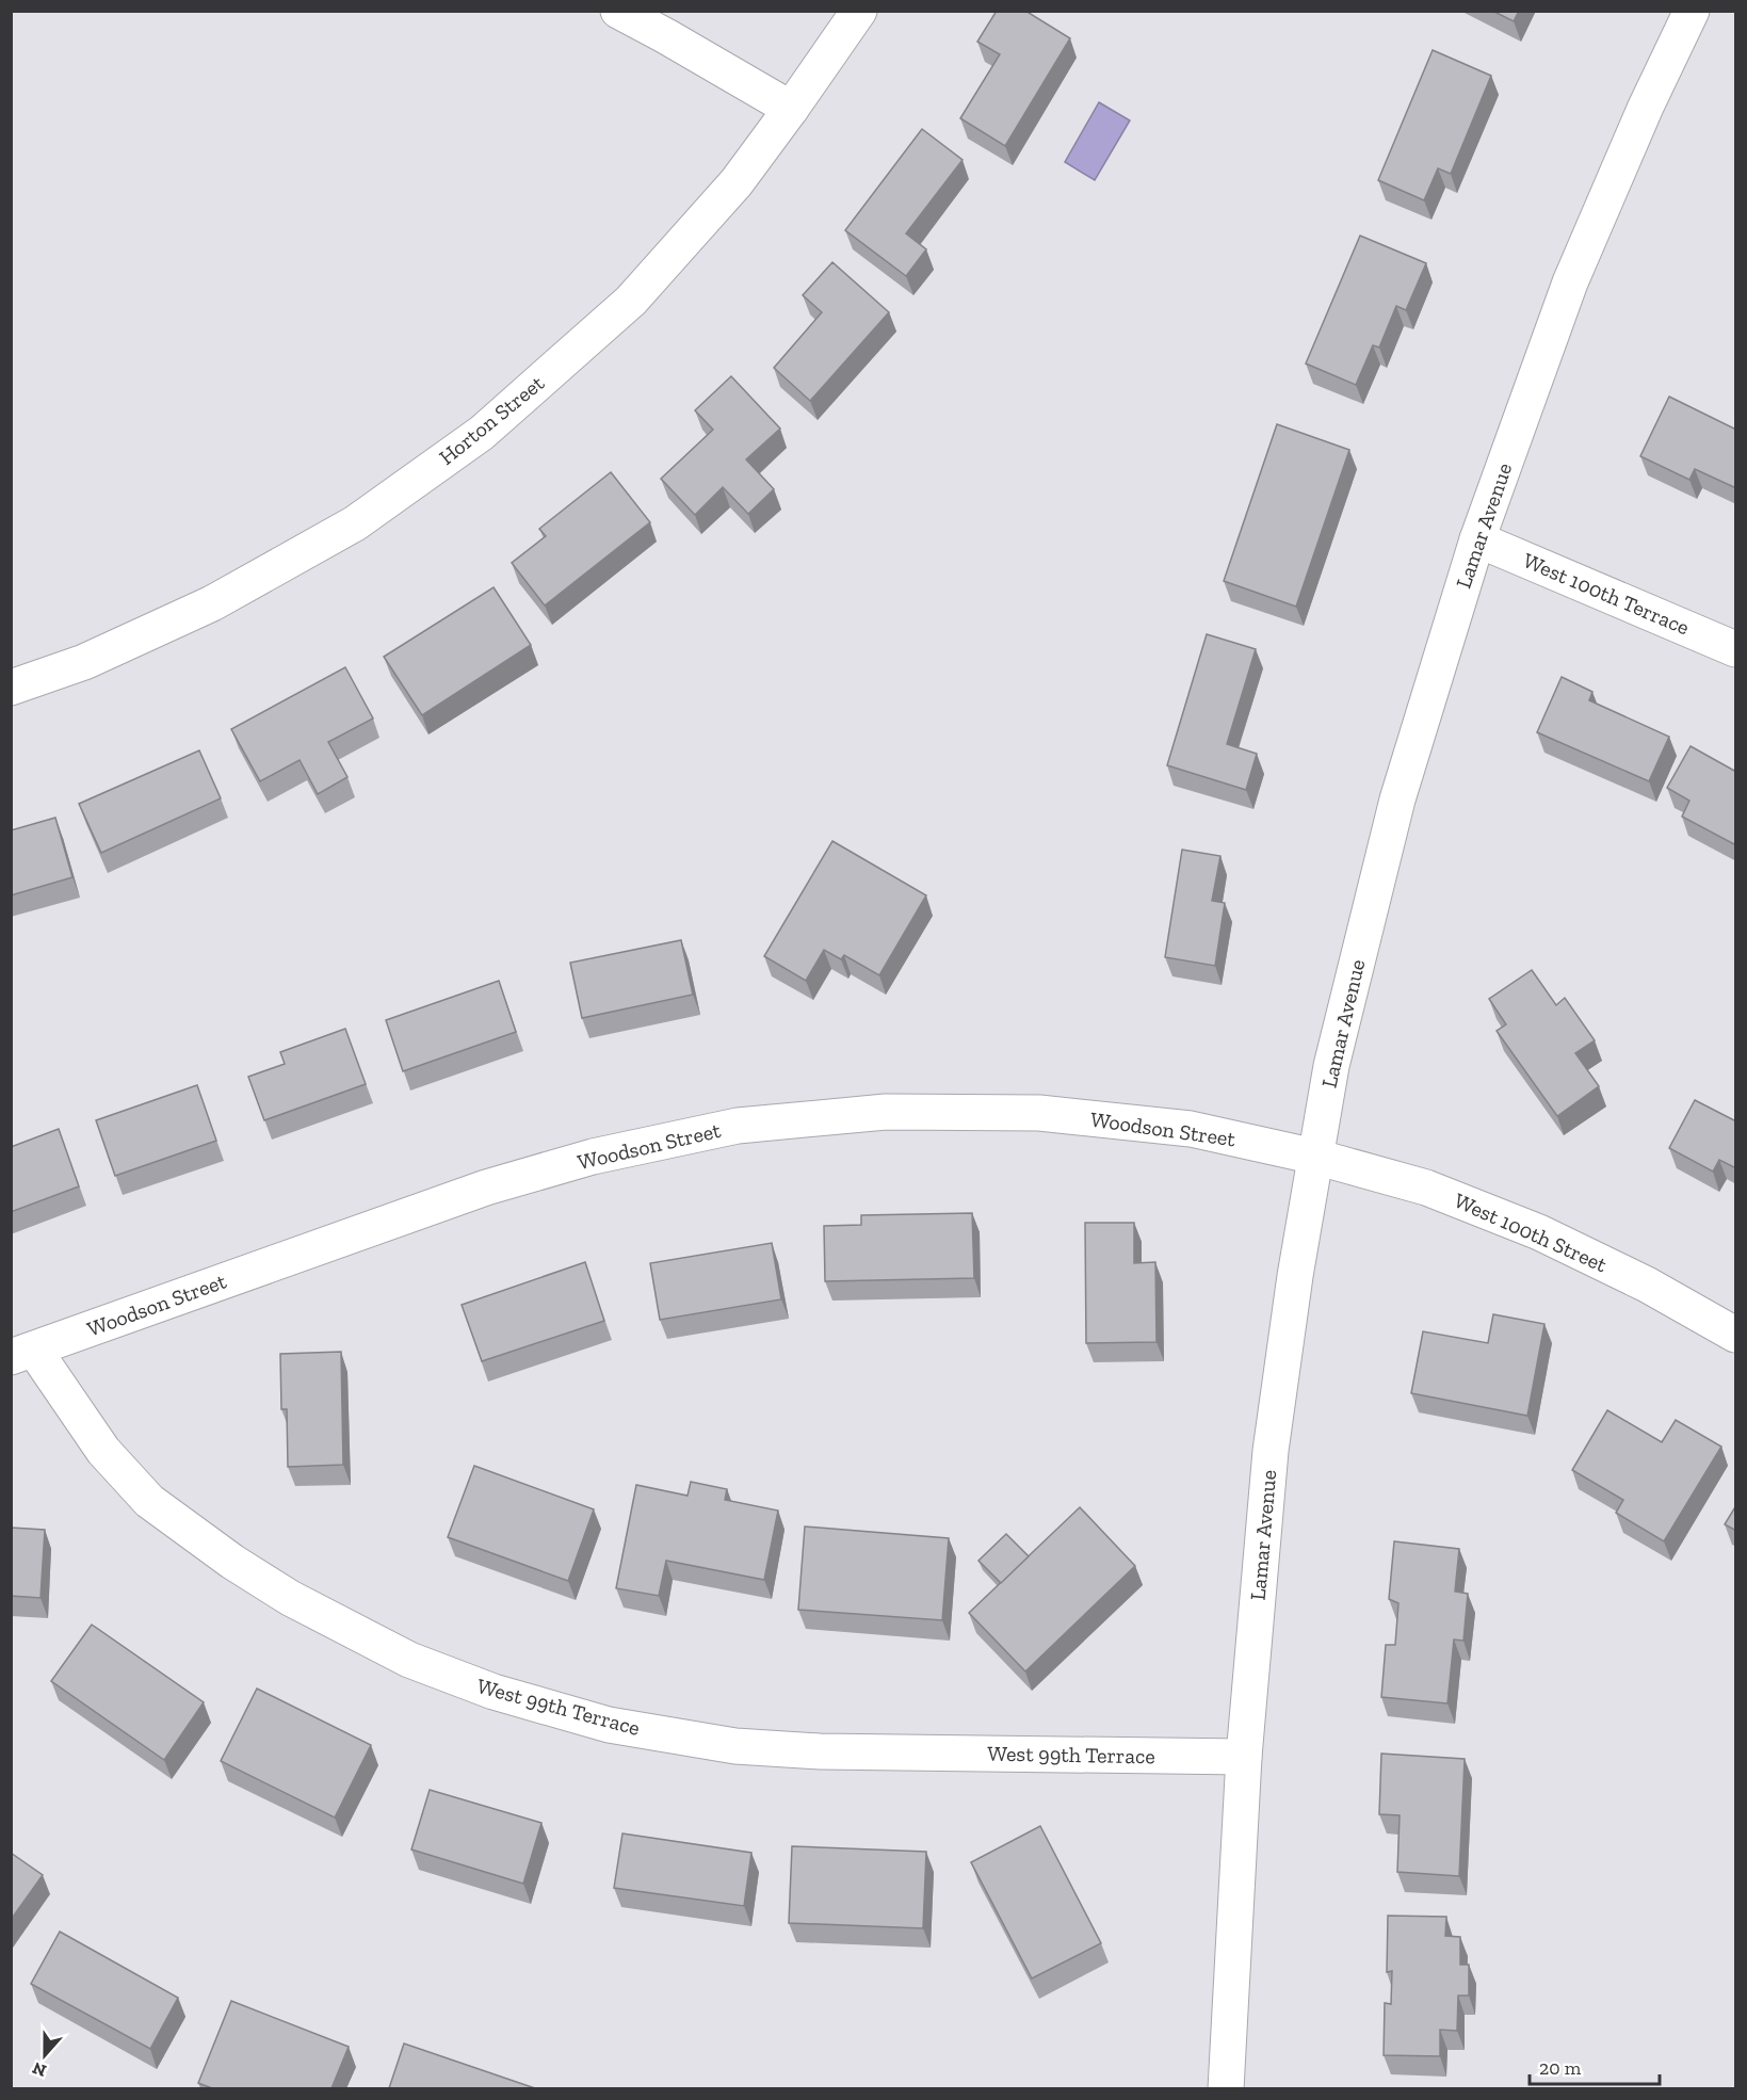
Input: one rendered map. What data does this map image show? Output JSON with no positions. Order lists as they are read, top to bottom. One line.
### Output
{"streets":{"street":["Horton Street","Lamar Avenue","West 100th Terrace","Woodson Street","West 100th Street","West 99th Terrace"]},"crossings":[["Lamar Avenue","West 100th Terrace"],["Lamar Avenue","Woodson Street"],["Lamar Avenue","West 100th Street"],["Lamar Avenue","West 99th Terrace"],["Woodson Street","West 100th Street"],["Woodson Street","West 99th Terrace"]],"scale_bar":"20 m","north":"bottom"}
